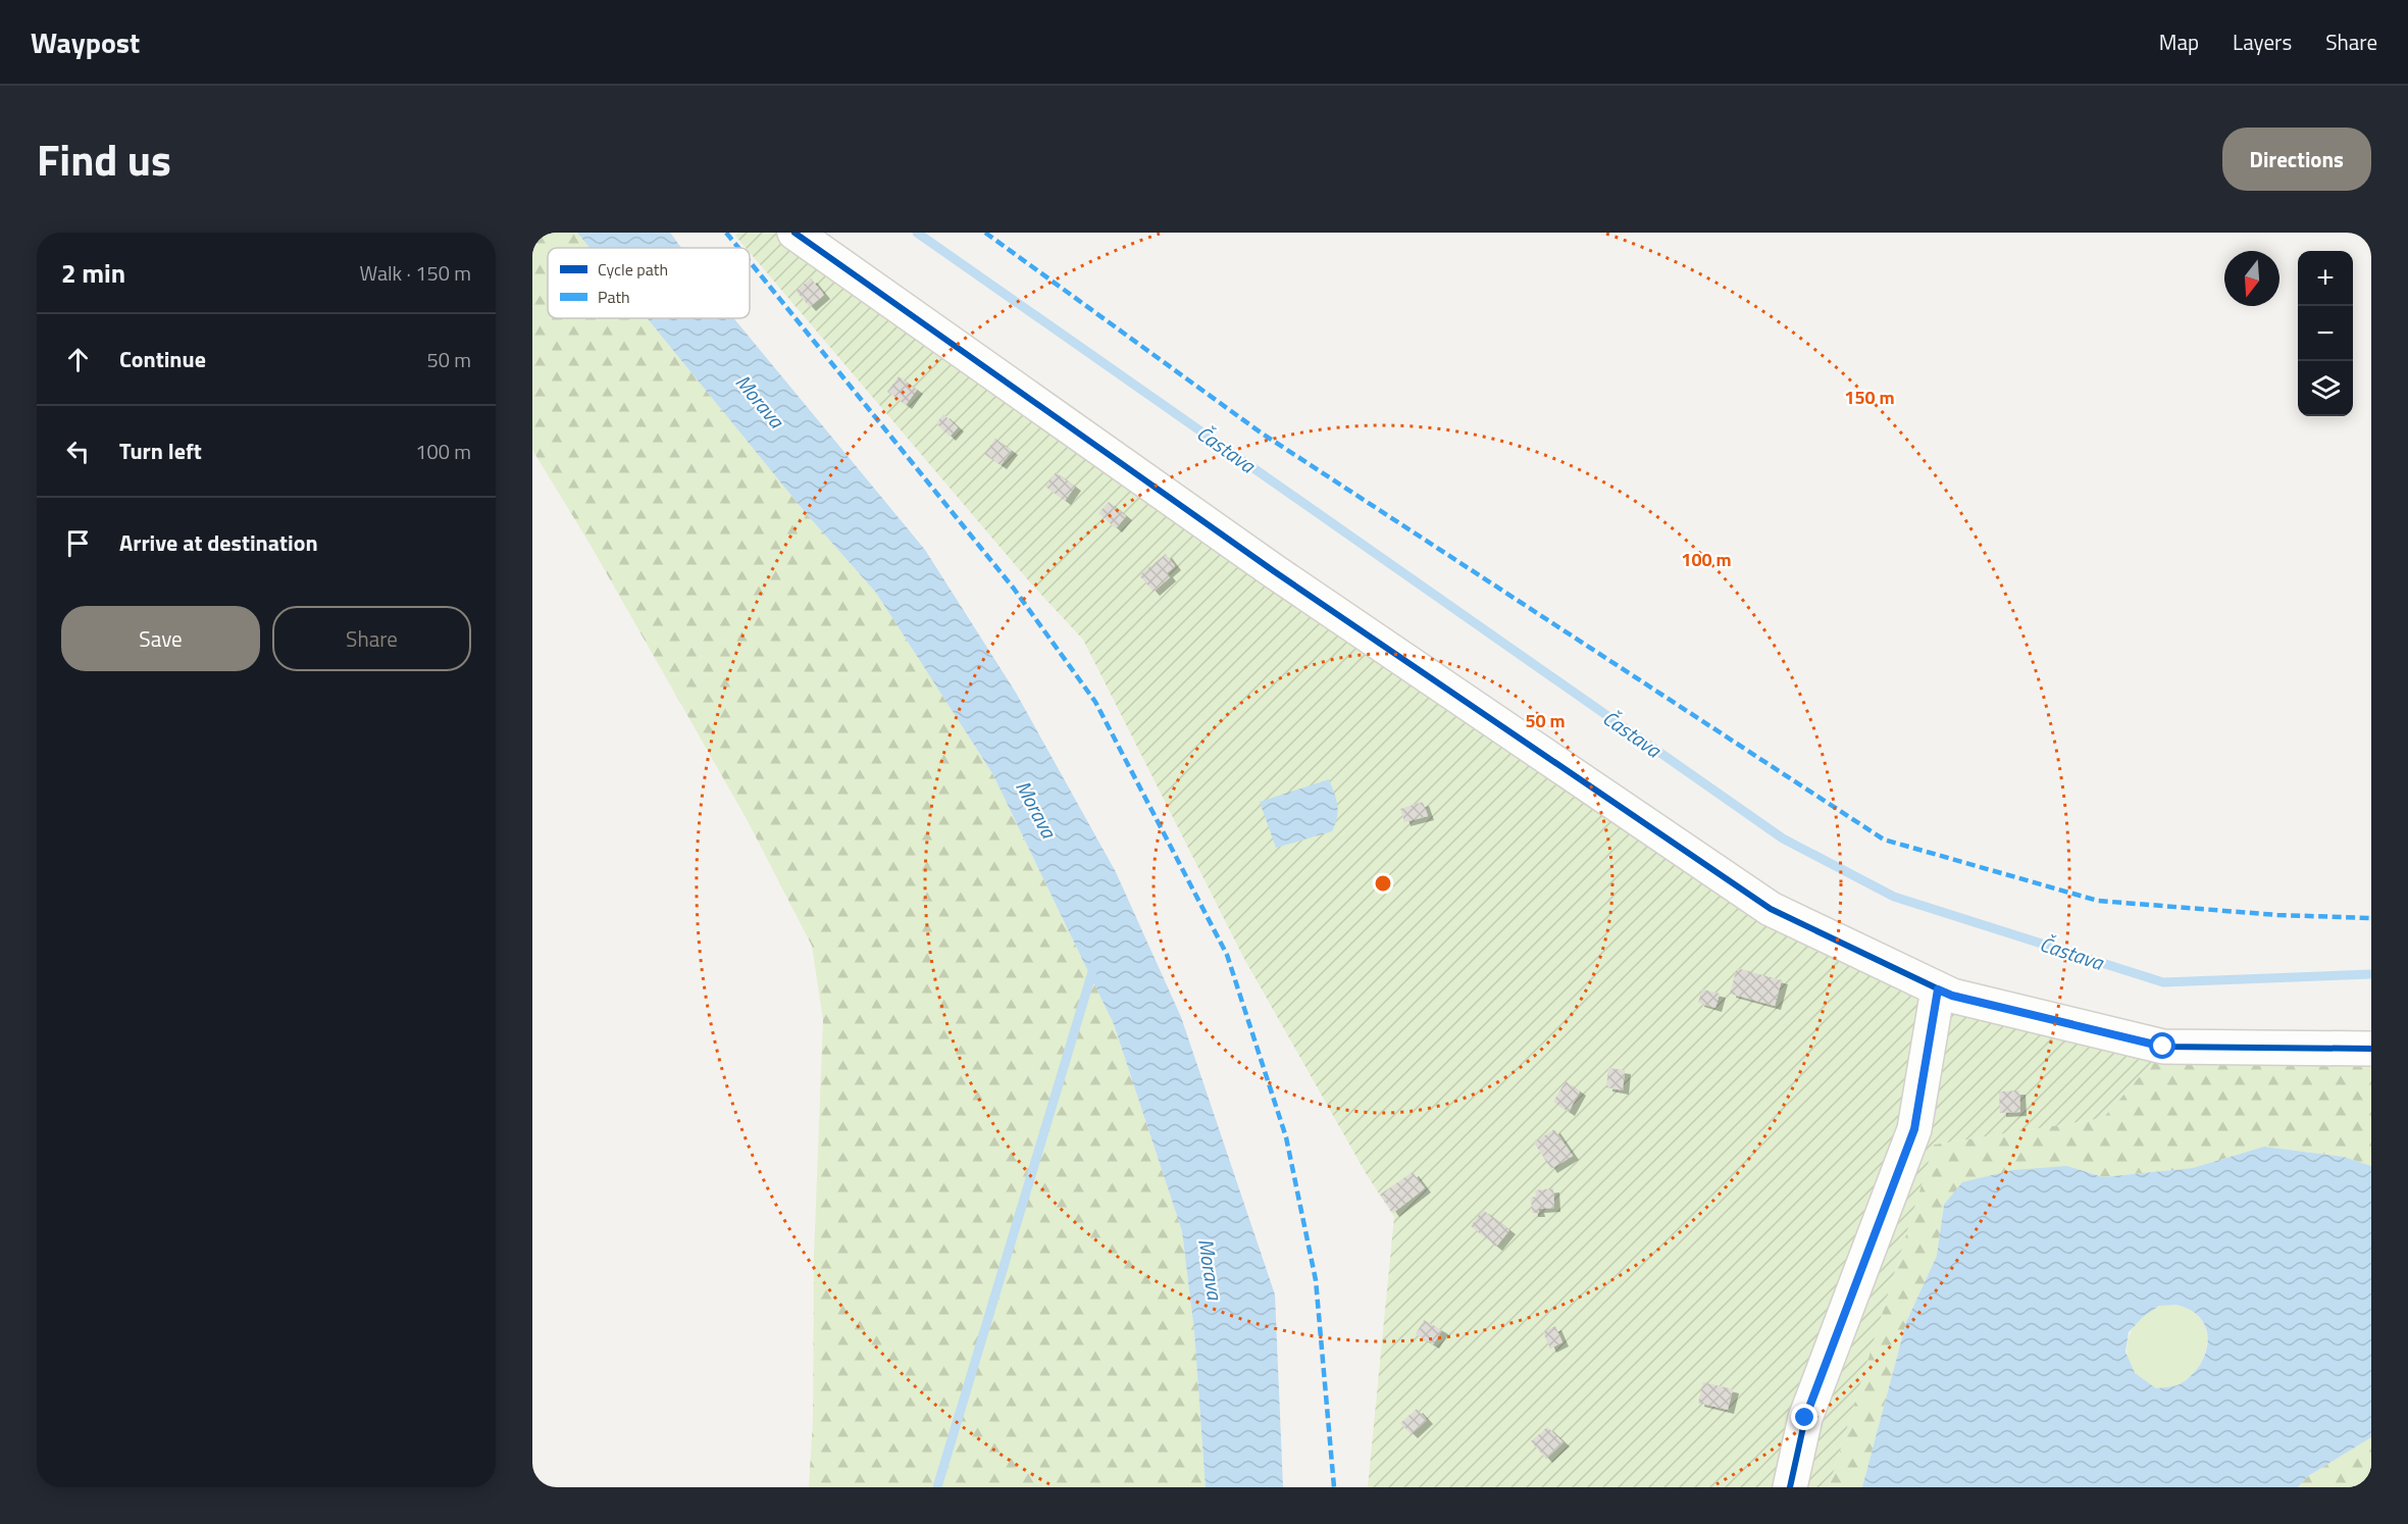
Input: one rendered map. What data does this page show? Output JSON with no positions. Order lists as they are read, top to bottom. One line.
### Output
{"water":["Morava","Častava"],"legend":["Cycle path","Path"],"north":"bottom","page":{"header":"Waypost","nav":["Map","Layers","Share"],"title":"Find us","buttons":["Directions",["Save","Share"]],"heading":["2 min","Walk · 150 m"],"map_buttons":["+","−"],"list":[["Continue","50 m"],["Turn left","100 m"],"Arrive at destination"]},"rings":["150 m","100 m","50 m"]}
